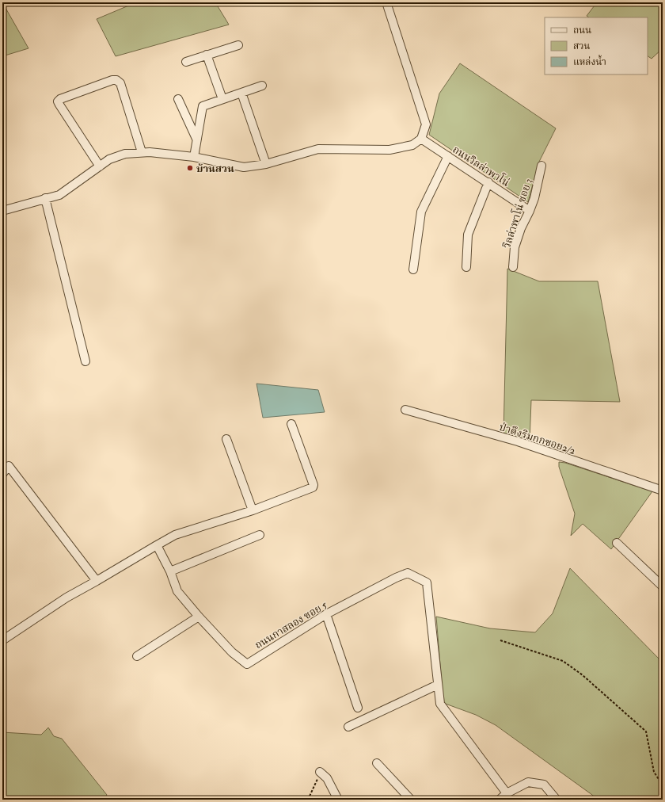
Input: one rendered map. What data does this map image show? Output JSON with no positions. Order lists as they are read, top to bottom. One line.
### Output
{"streets":{"street":["ถนนวิลล่าพาโน่","วิลล่าพาโน่ ซอย 3","ป่าตึงริมกกซอย2/2","ถนนกาสลอง ซอย 5"]},"crossings":[["ถนนวิลล่าพาโน่","วิลล่าพาโน่ ซอย 3"]],"places":["บ้านสวน"],"legend":["ถนน","สวน","แหล่งน้ำ"]}
